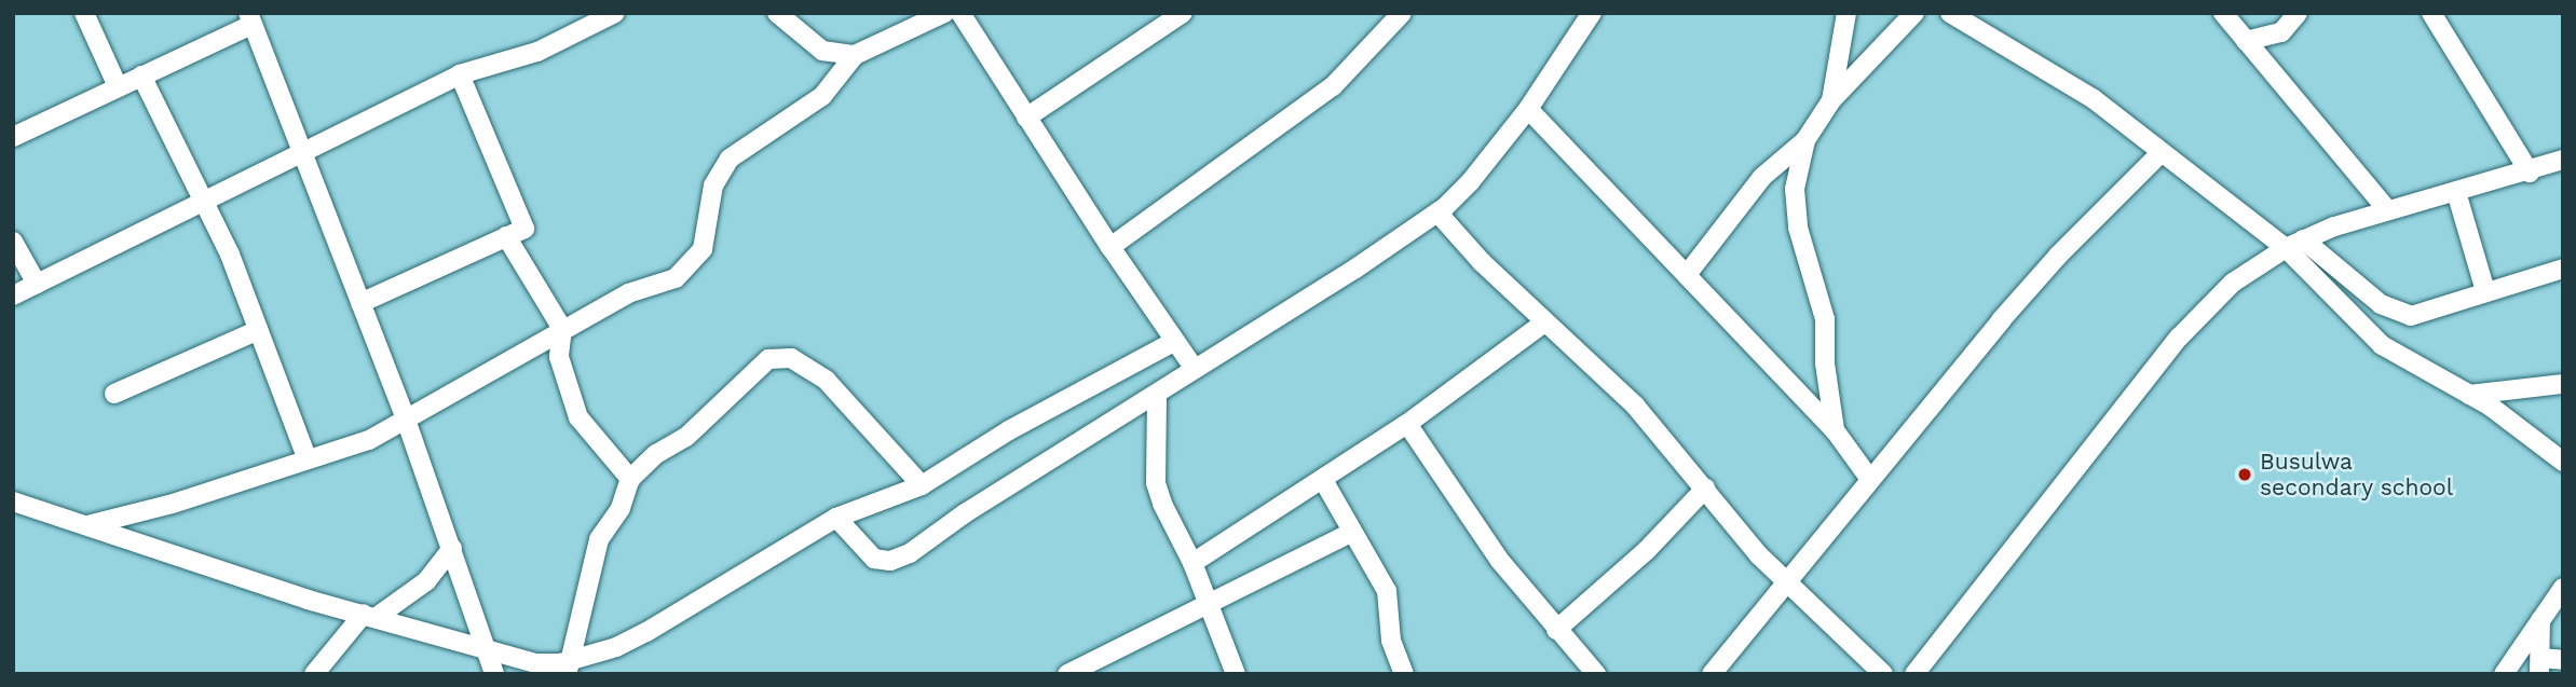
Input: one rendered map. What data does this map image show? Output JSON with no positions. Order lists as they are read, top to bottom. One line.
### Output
{"places":["Busulwa secondary school"]}
